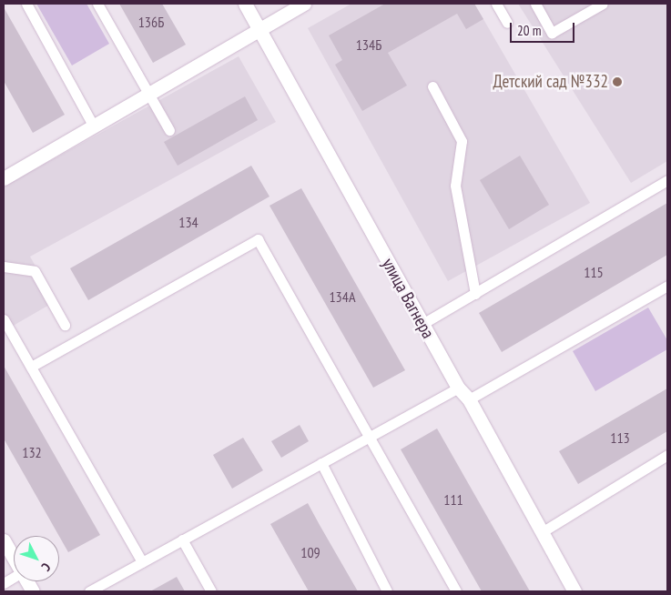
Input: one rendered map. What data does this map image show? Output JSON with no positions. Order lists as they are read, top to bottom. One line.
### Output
{"streets":{"street":["улица Вагнера"]},"places":["Детский cад №332"],"house_numbers":["136Б","134Б","134","115","134А","113","132","111","109"],"scale_bar":"20 m","north":"bottom right"}
